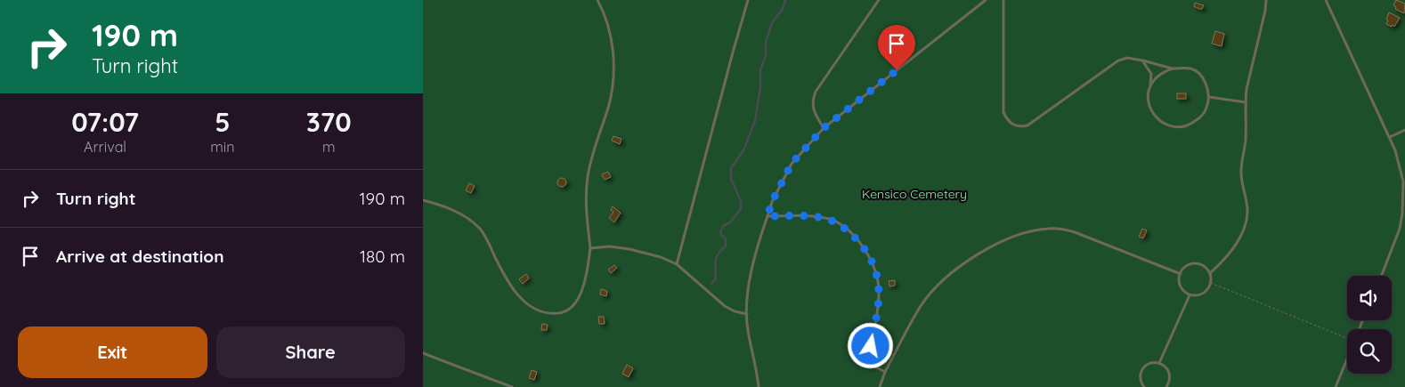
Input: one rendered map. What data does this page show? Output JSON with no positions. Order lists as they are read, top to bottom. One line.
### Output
{"parks":["Kensico Cemetery"],"page":{"turn":["190 m","Turn right"],"eta":["07:07","Arrival","5","min","370","m"],"list":[{"name":"Turn right","value":"190 m"},{"name":"Arrive at destination","value":"180 m"}],"buttons":["Exit","Share"]}}
